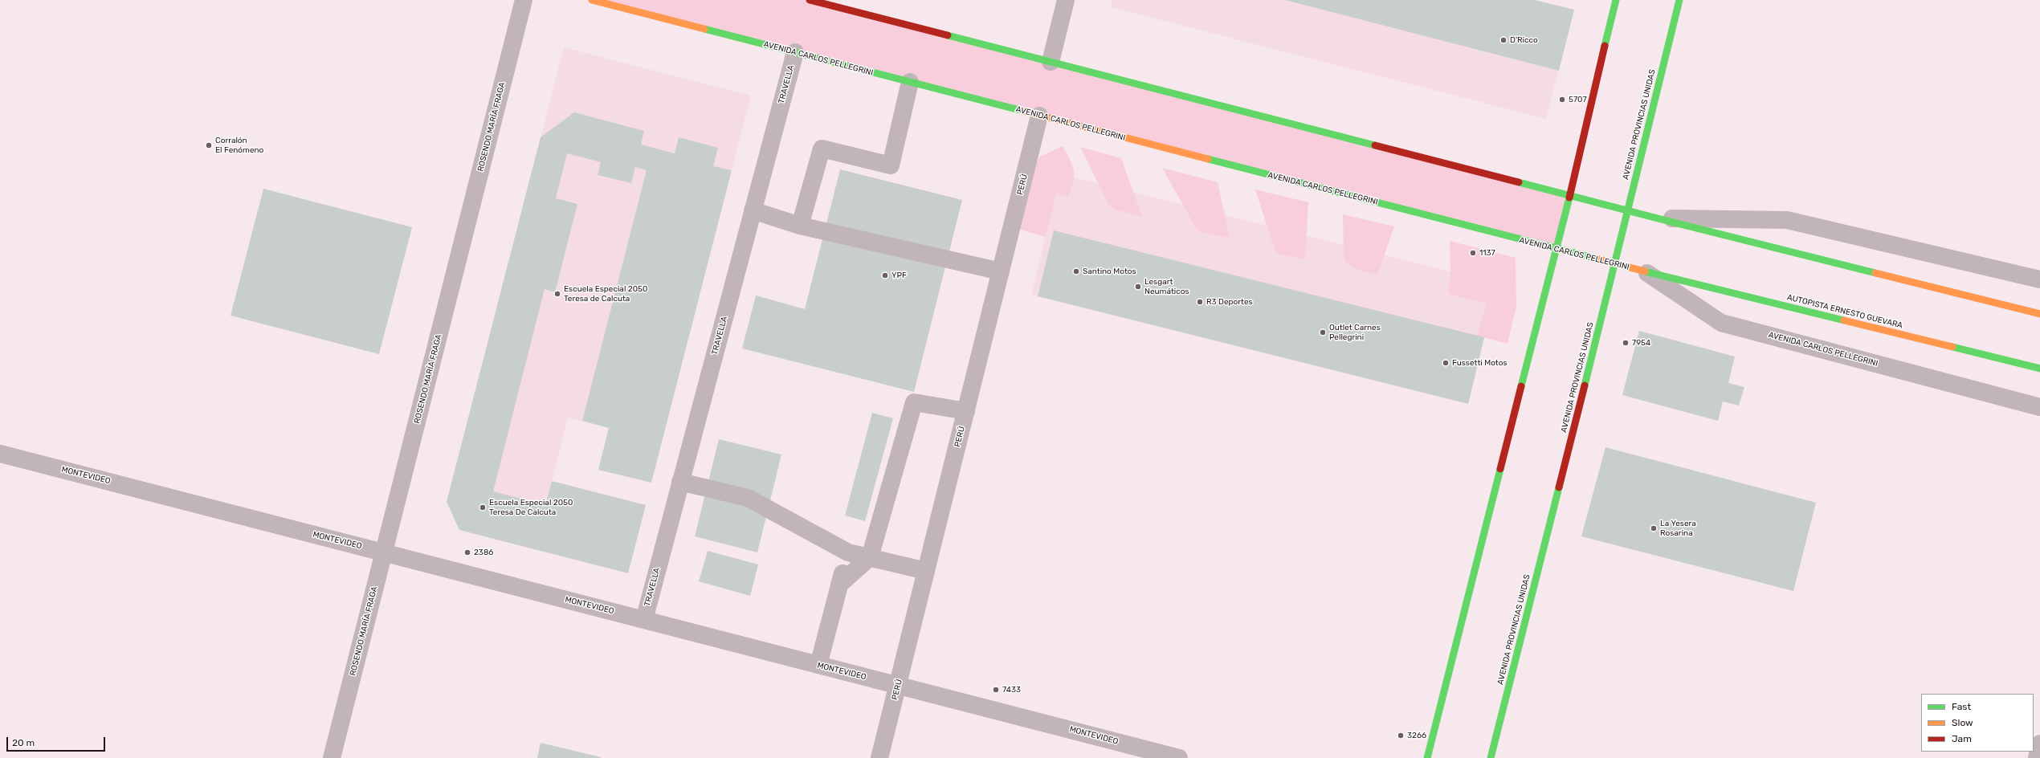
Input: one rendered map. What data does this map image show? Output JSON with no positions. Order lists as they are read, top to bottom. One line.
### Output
{"streets":{"main road":["AVENIDA CARLOS PELLEGRINI","AVENIDA PROVINCIAS UNIDAS","AUTOPISTA ERNESTO GUEVARA"],"street":["TRAVELLA","ROSENDO MARÍA FRAGA","PERÚ","MONTEVIDEO"]},"crossings":[["AVENIDA CARLOS PELLEGRINI","TRAVELLA"],["AVENIDA CARLOS PELLEGRINI","AVENIDA PROVINCIAS UNIDAS"],["AVENIDA CARLOS PELLEGRINI","PERÚ"],["AVENIDA CARLOS PELLEGRINI","AUTOPISTA ERNESTO GUEVARA"],["TRAVELLA","MONTEVIDEO"],["ROSENDO MARÍA FRAGA","MONTEVIDEO"],["PERÚ","MONTEVIDEO"]],"places":["D'Ricco","5707","Corralón El Fenómeno","1137","Santino Motos","YPF","Lesgart Neumáticos","Escuela Especial 2050 Teresa de Calcuta","R3 Deportes","Outlet Carnes Pellegrini","7954","Fussetti Motos","Escuela Especial 2050 Teresa De Calcuta","La Yesera Rosarina","2386","7433","3266"],"legend":["Fast","Slow","Jam"],"scale_bar":"20 m"}
